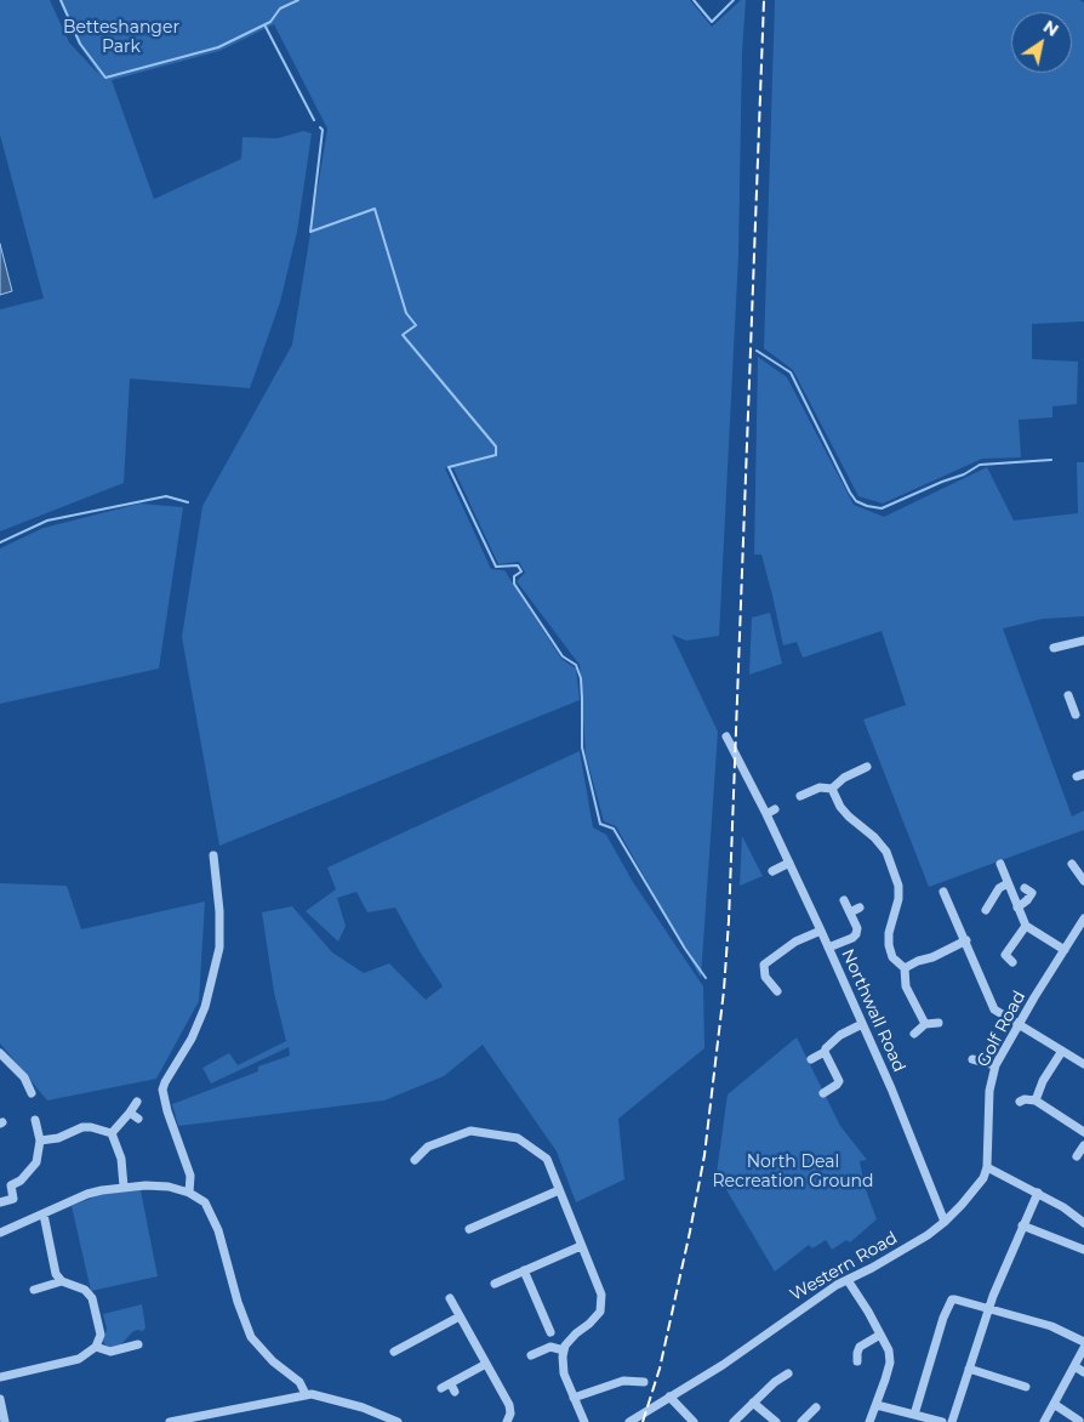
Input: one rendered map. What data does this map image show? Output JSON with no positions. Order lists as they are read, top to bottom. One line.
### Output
{"streets":{"street":["Northwall Road","Golf Road","Western Road"]},"crossings":[["Northwall Road","Western Road"],["Golf Road","Western Road"]],"parks":["Betteshanger Park","North Deal Recreation Ground"],"north":"top right"}
